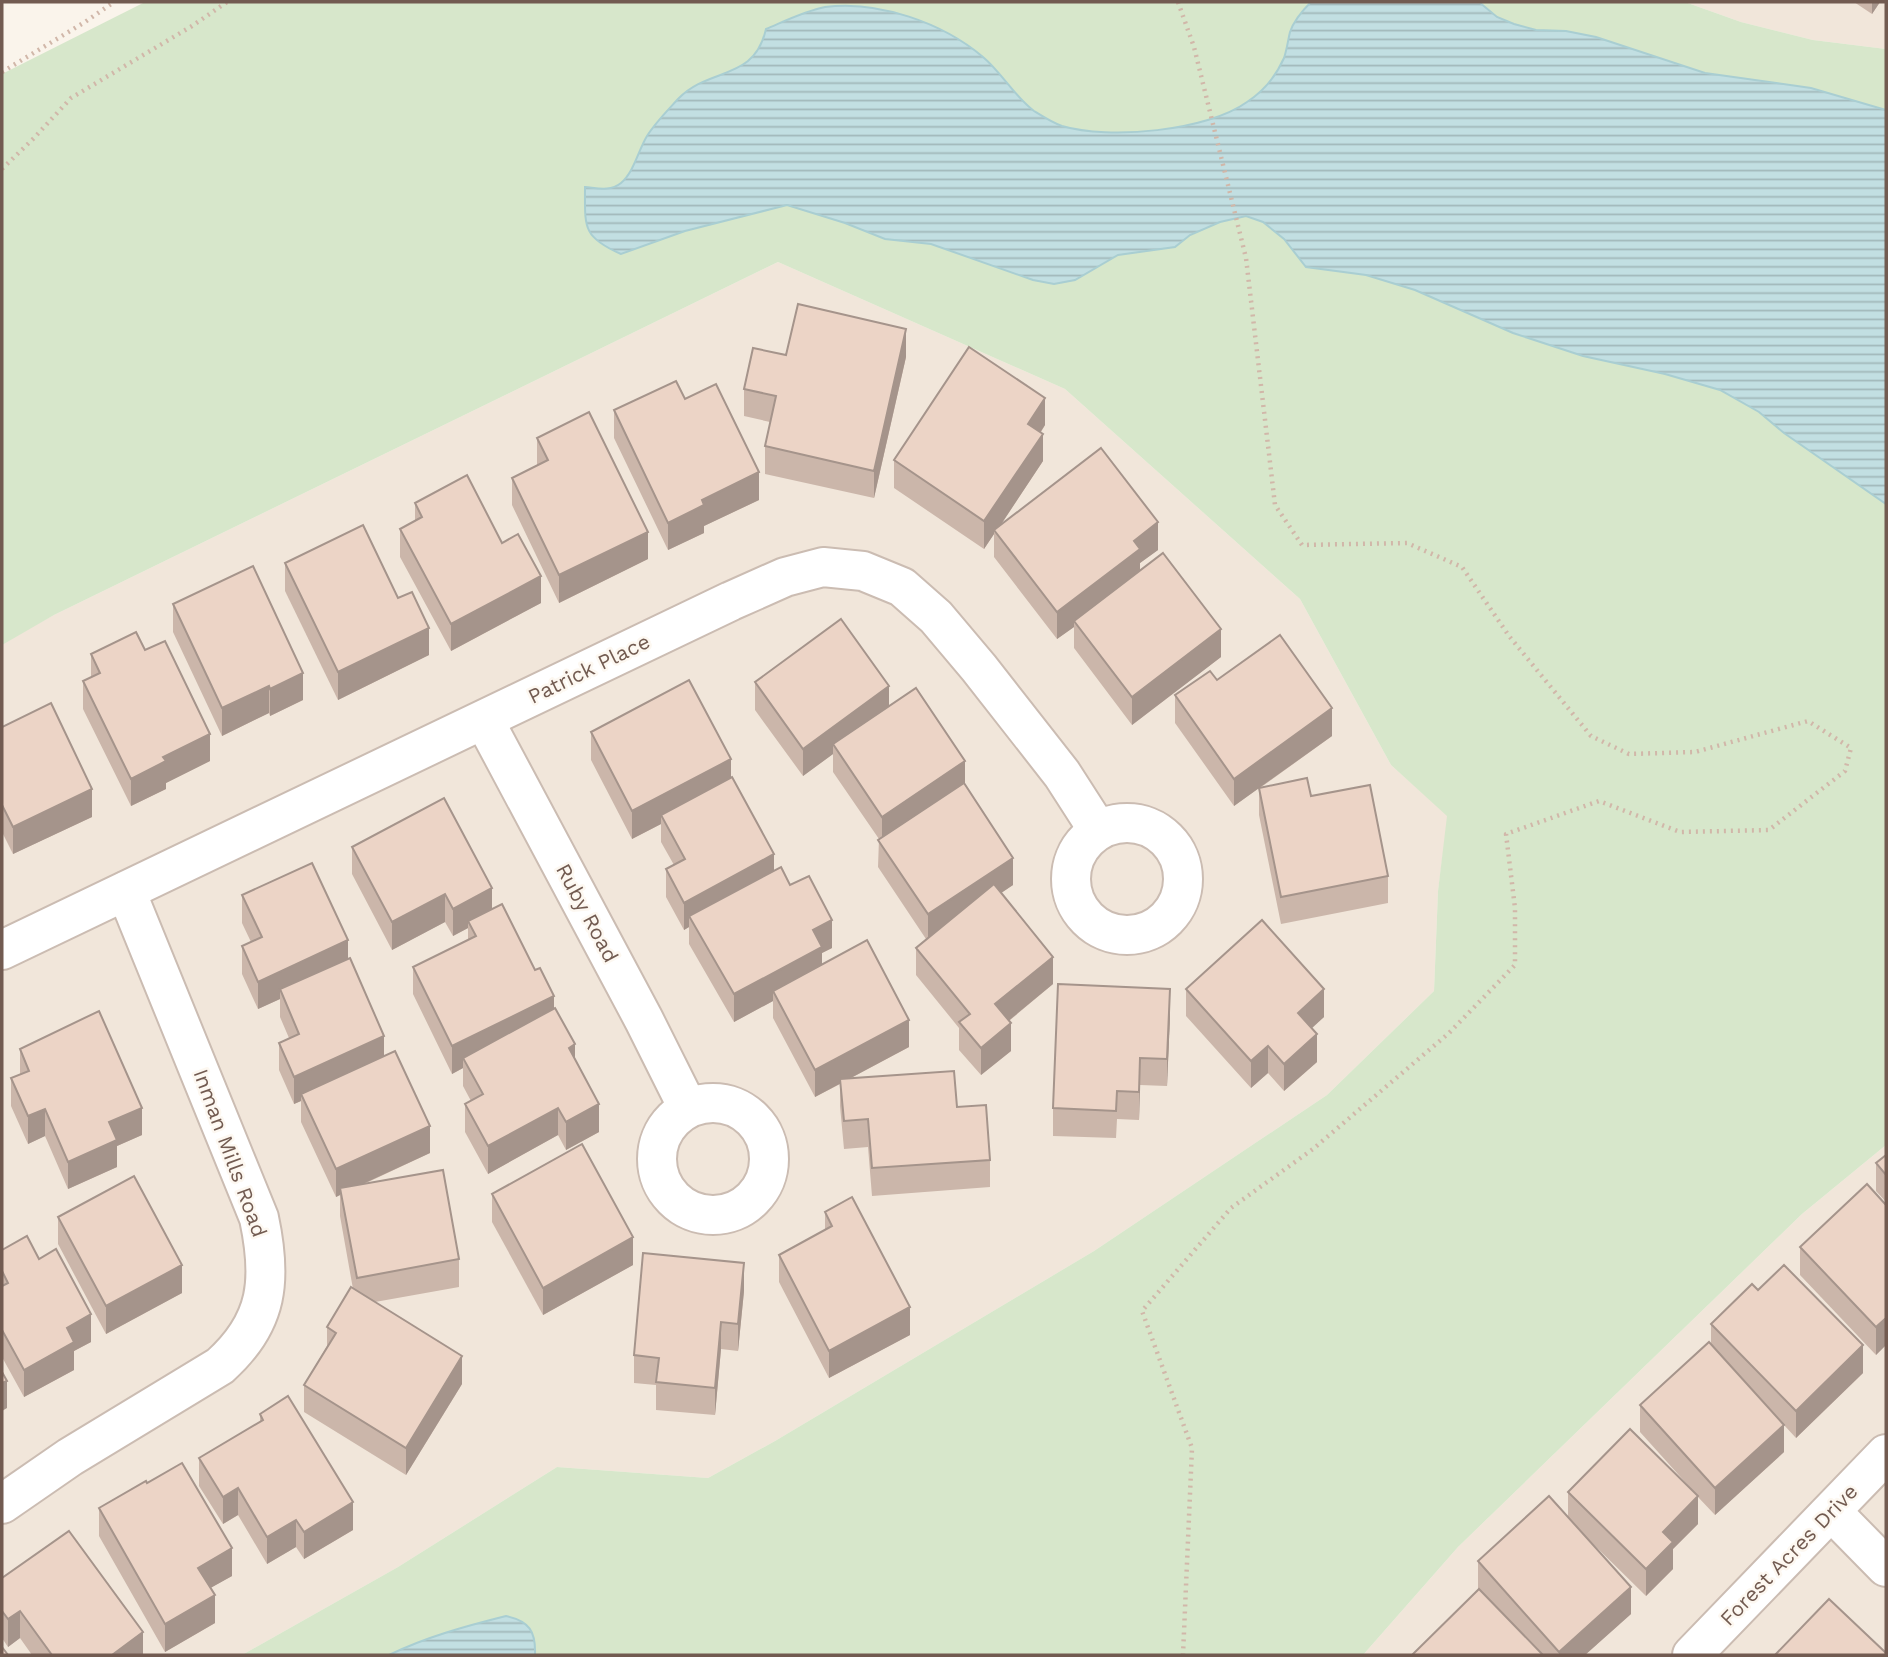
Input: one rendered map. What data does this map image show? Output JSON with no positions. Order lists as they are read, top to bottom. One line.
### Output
{"streets":{"street":["Patrick Place","Ruby Road","Inman Mills Road","Forest Acres Drive"]},"crossings":[["Patrick Place","Ruby Road"],["Patrick Place","Inman Mills Road"]]}
